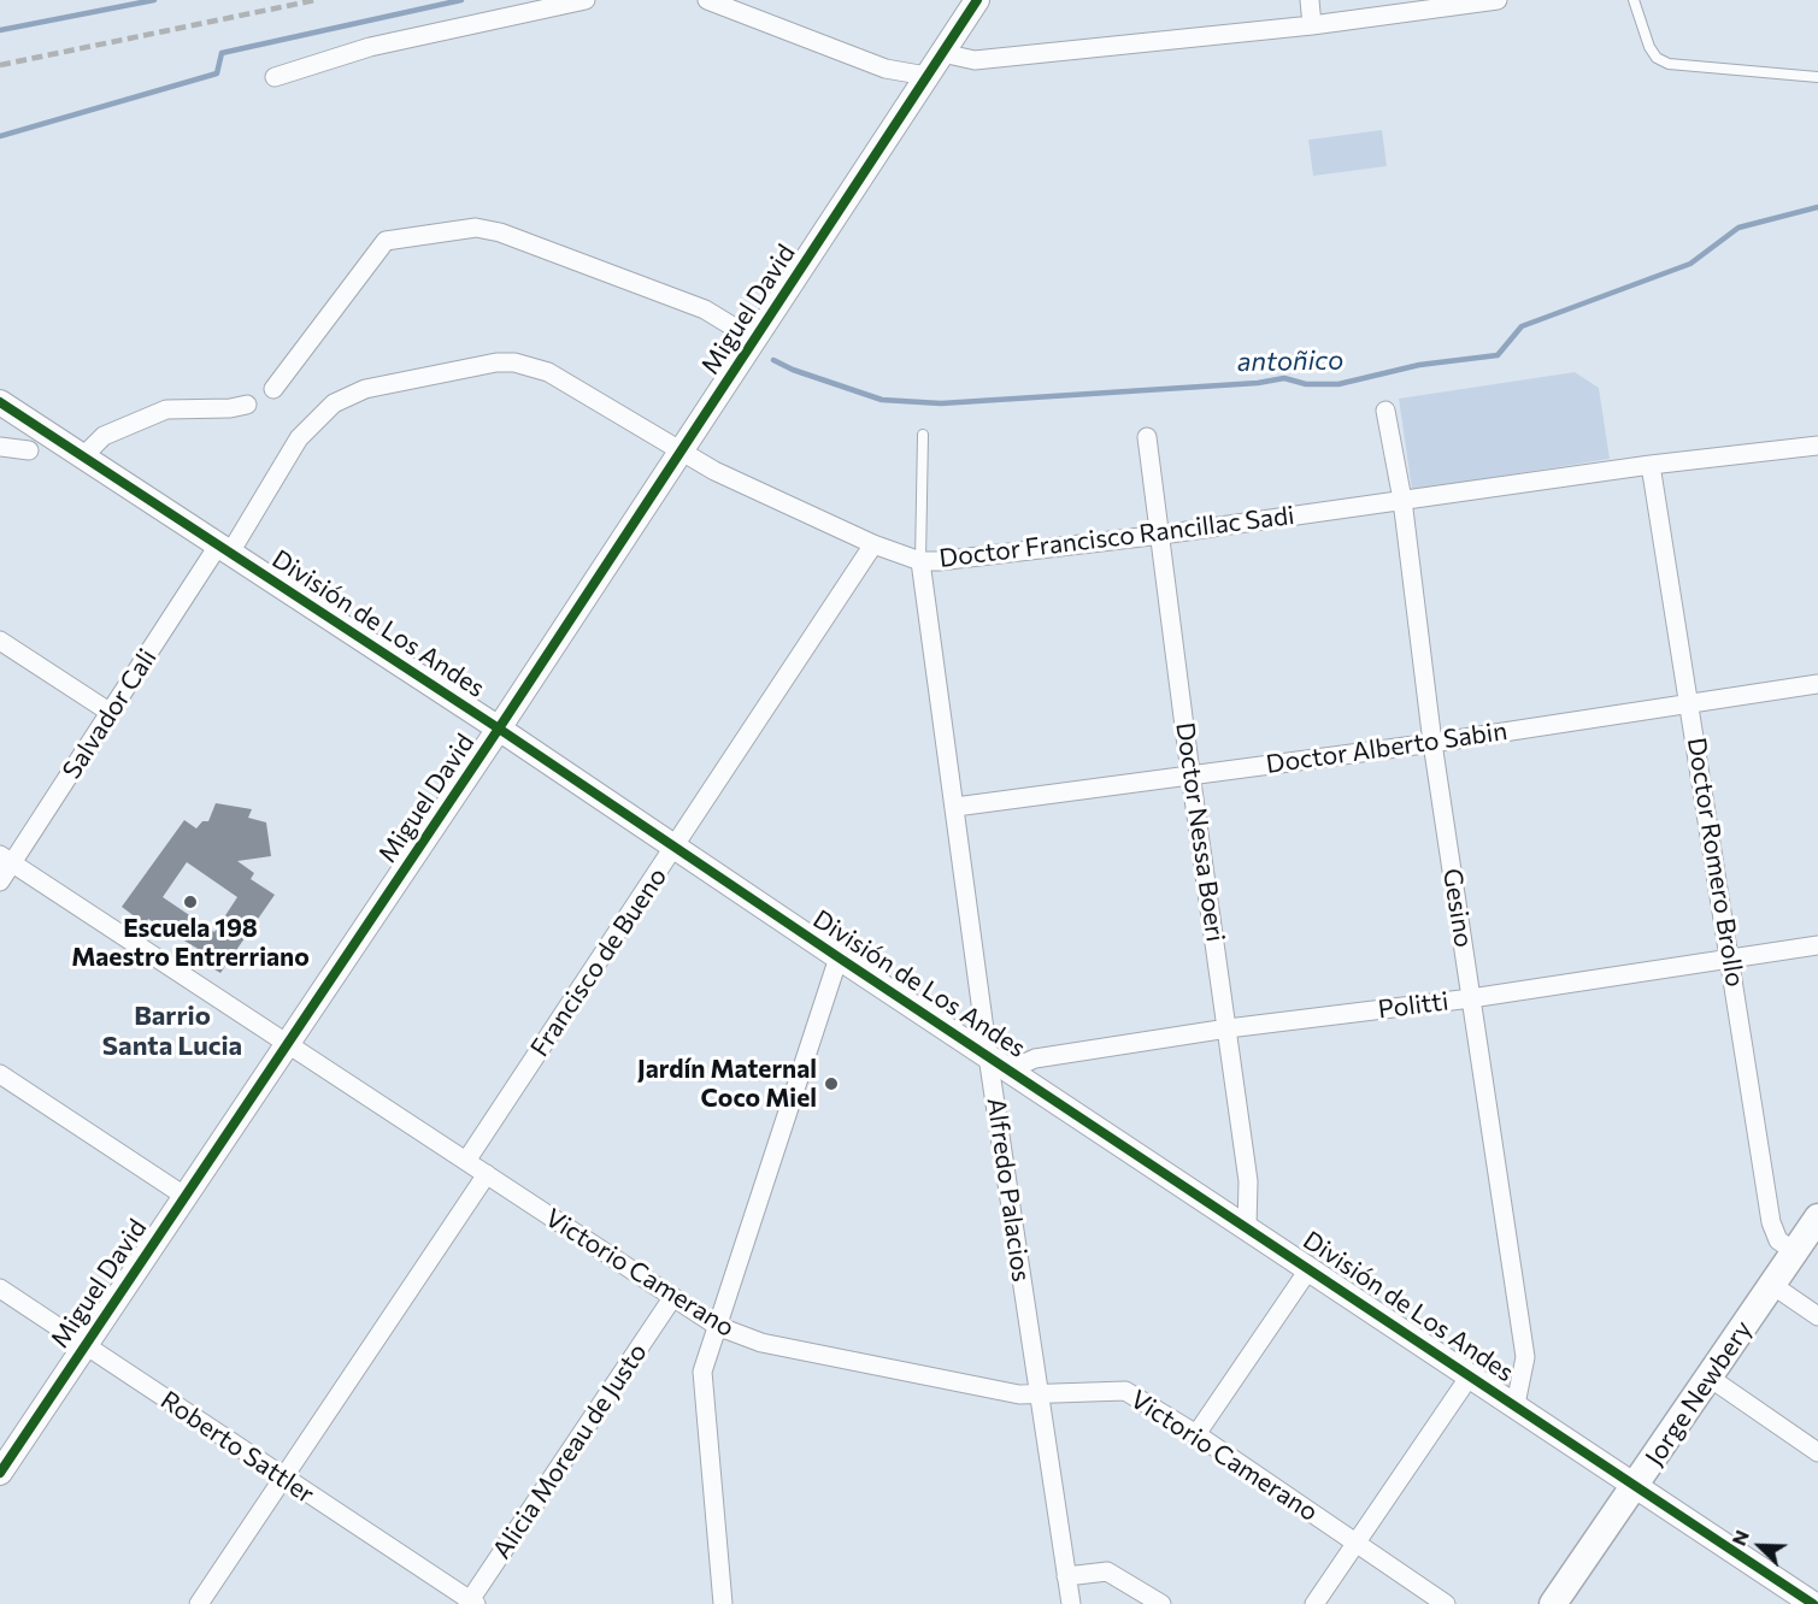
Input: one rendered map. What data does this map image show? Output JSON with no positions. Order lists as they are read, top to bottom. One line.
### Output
{"streets":{"main road":["Jorge Newbery"],"street":["Miguel David","Doctor Francisco Rancillac Sadi","División de Los Andes","Salvador Cali","Doctor Alberto Sabin","Doctor Nessa Boeri","Doctor Romero Brollo","Gesino","Francisco de Bueno","Politti","Alfredo Palacios","Victorio Camerano","Roberto Sattler","Alicia Moreau de Justo"]},"crossings":[["Miguel David","Doctor Francisco Rancillac Sadi"],["Miguel David","División de Los Andes"],["Miguel David","Victorio Camerano"],["Miguel David","Roberto Sattler"],["Doctor Francisco Rancillac Sadi","Salvador Cali"],["Doctor Francisco Rancillac Sadi","Doctor Nessa Boeri"],["Doctor Francisco Rancillac Sadi","Doctor Romero Brollo"],["Doctor Francisco Rancillac Sadi","Gesino"],["Doctor Francisco Rancillac Sadi","Francisco de Bueno"],["Doctor Francisco Rancillac Sadi","Alfredo Palacios"],["División de Los Andes","Salvador Cali"],["División de Los Andes","Doctor Nessa Boeri"],["División de Los Andes","Gesino"],["División de Los Andes","Francisco de Bueno"],["División de Los Andes","Politti"],["División de Los Andes","Alfredo Palacios"],["División de Los Andes","Jorge Newbery"],["Salvador Cali","Victorio Camerano"],["Doctor Alberto Sabin","Doctor Nessa Boeri"],["Doctor Alberto Sabin","Doctor Romero Brollo"],["Doctor Alberto Sabin","Gesino"],["Doctor Alberto Sabin","Alfredo Palacios"],["Doctor Nessa Boeri","Politti"],["Doctor Romero Brollo","Politti"],["Doctor Romero Brollo","Jorge Newbery"],["Gesino","Politti"],["Francisco de Bueno","Victorio Camerano"],["Alfredo Palacios","Victorio Camerano"],["Victorio Camerano","Alicia Moreau de Justo"],["Roberto Sattler","Alicia Moreau de Justo"]],"districts":["Barrio Santa Lucia"],"water":["antoñico"],"places":["Escuela 198 Maestro Entrerriano","Jardín Maternal Coco Miel"],"north":"top left"}
